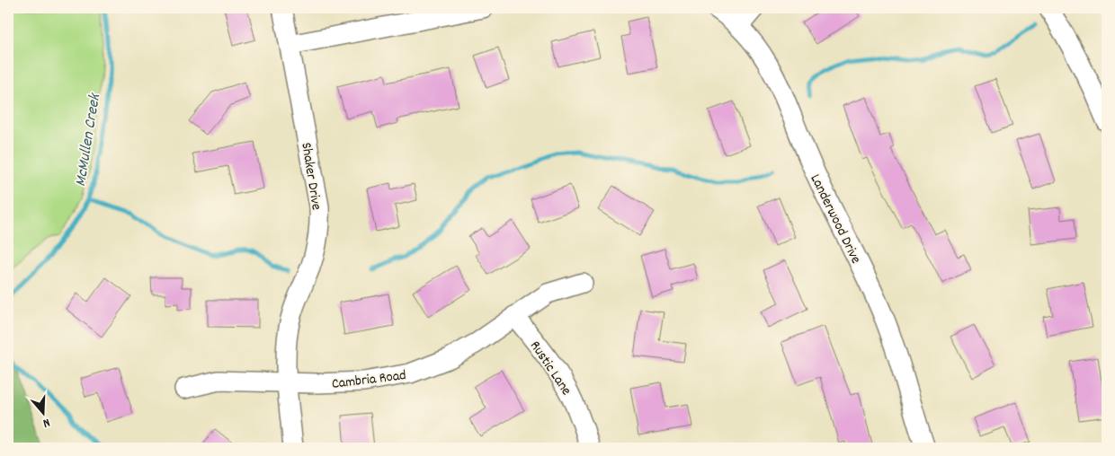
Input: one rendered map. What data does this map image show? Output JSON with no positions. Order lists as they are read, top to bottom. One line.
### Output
{"streets":{"street":["Shaker Drive","Landerwood Drive","Rustic Lane","Cambria Road"]},"crossings":[["Shaker Drive","Cambria Road"],["Rustic Lane","Cambria Road"]],"water":["McMullen Creek"],"north":"bottom"}
